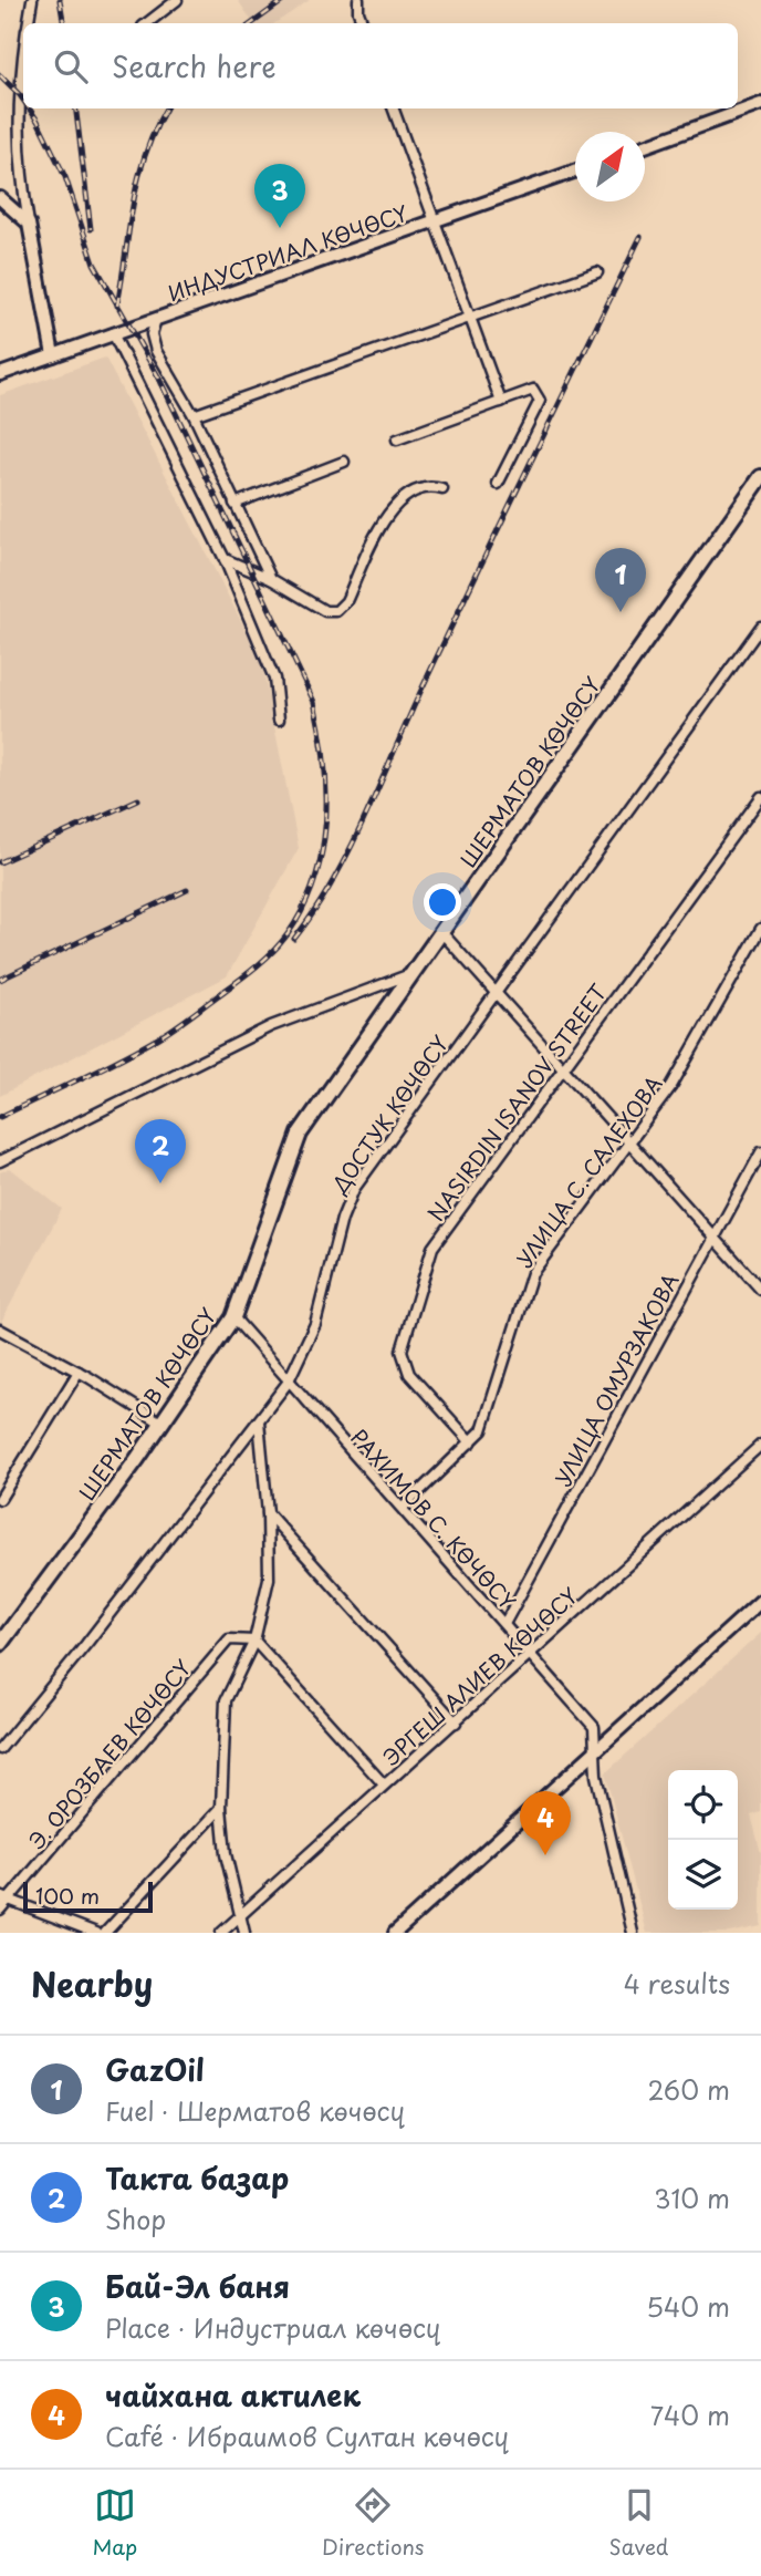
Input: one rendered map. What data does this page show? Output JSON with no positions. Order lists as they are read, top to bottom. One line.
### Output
{"streets":{"main road":["ИНДУСТРИАЛ КӨЧӨСҮ","ШЕРМАТОВ КӨЧӨСҮ"],"street":["NASIRDIN ISANOV STREET","ДОСТУК КӨЧӨСҮ","УЛИЦА С. САЛЕХОВА","УЛИЦА ОМУРЗАКОВА","РАХИМОВ С. КӨЧӨСҮ","ЭРГЕШ АЛИЕВ КӨЧӨСҮ","Э. ОРОЗБАЕВ КӨЧӨСҮ"]},"crossings":[["ШЕРМАТОВ КӨЧӨСҮ","РАХИМОВ С. КӨЧӨСҮ"],["NASIRDIN ISANOV STREET","УЛИЦА С. САЛЕХОВА"],["ДОСТУК КӨЧӨСҮ","РАХИМОВ С. КӨЧӨСҮ"],["УЛИЦА С. САЛЕХОВА","РАХИМОВ С. КӨЧӨСҮ"],["УЛИЦА ОМУРЗАКОВА","РАХИМОВ С. КӨЧӨСҮ"],["РАХИМОВ С. КӨЧӨСҮ","ЭРГЕШ АЛИЕВ КӨЧӨСҮ"]],"scale_bar":"100 m","north":"top right","page":{"search":"Search here","pins":["3","1","2","4"],"scale":"100 m","heading":["Nearby","4 results"],"list":[{"mark":"1","name":"GazOil","note":"Fuel · Шерматов көчөсү","value":"260 m"},{"mark":"2","name":"Такта базар","note":"Shop","value":"310 m"},{"mark":"3","name":"Бай-Эл баня","note":"Place · Индустриал көчөсү","value":"540 m"},{"mark":"4","name":"чайхана актилек","note":"Café · Ибраимов Султан көчөсү","value":"740 m"}],"nav":["Map","Directions","Saved"]}}
